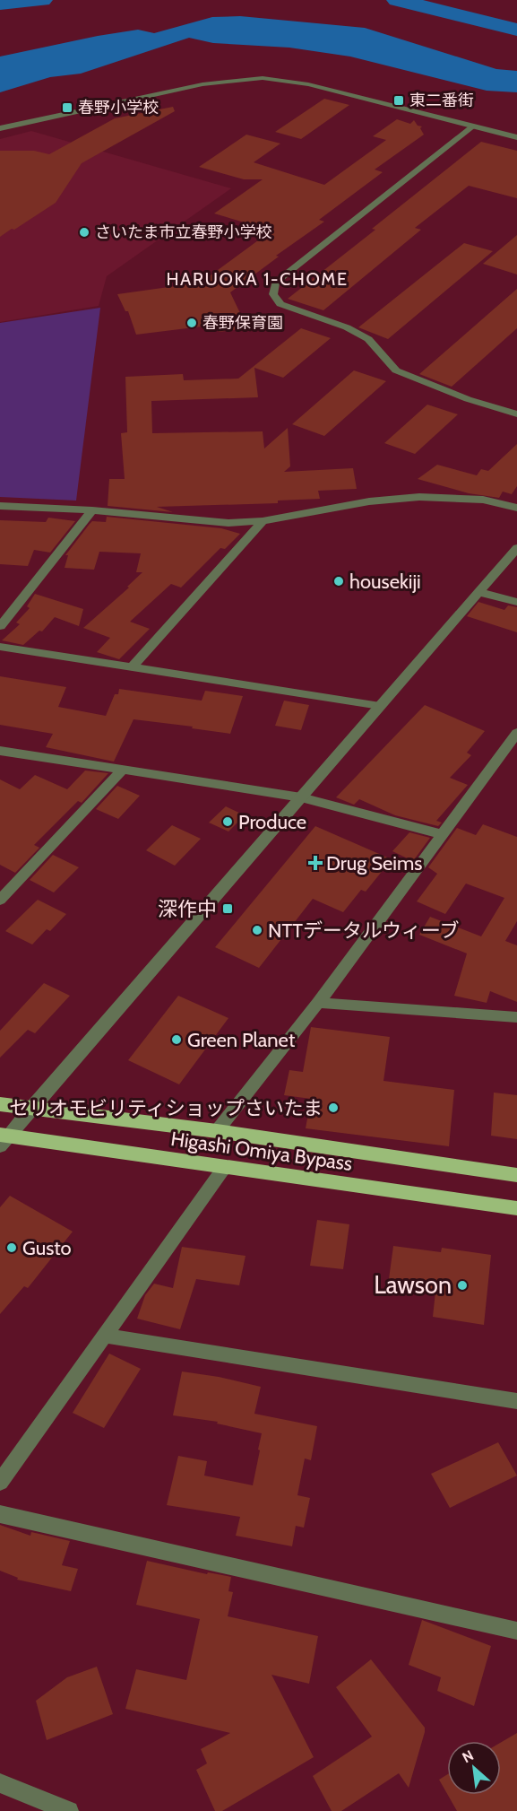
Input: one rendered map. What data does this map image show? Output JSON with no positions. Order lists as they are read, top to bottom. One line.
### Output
{"streets":{"highway":["Higashi Omiya Bypass"]},"districts":["HARUOKA 1-CHOME"],"places":{"transit":["東二番街","春野小学校","深作中"],"other":["さいたま市立春野小学校","春野保育園","housekiji","Produce","NTTデータルウィーブ","Green Planet","セリオモビリティショップさいたま","Gusto","Lawson"],"health":["Drug Seims"]},"north":"top left"}
